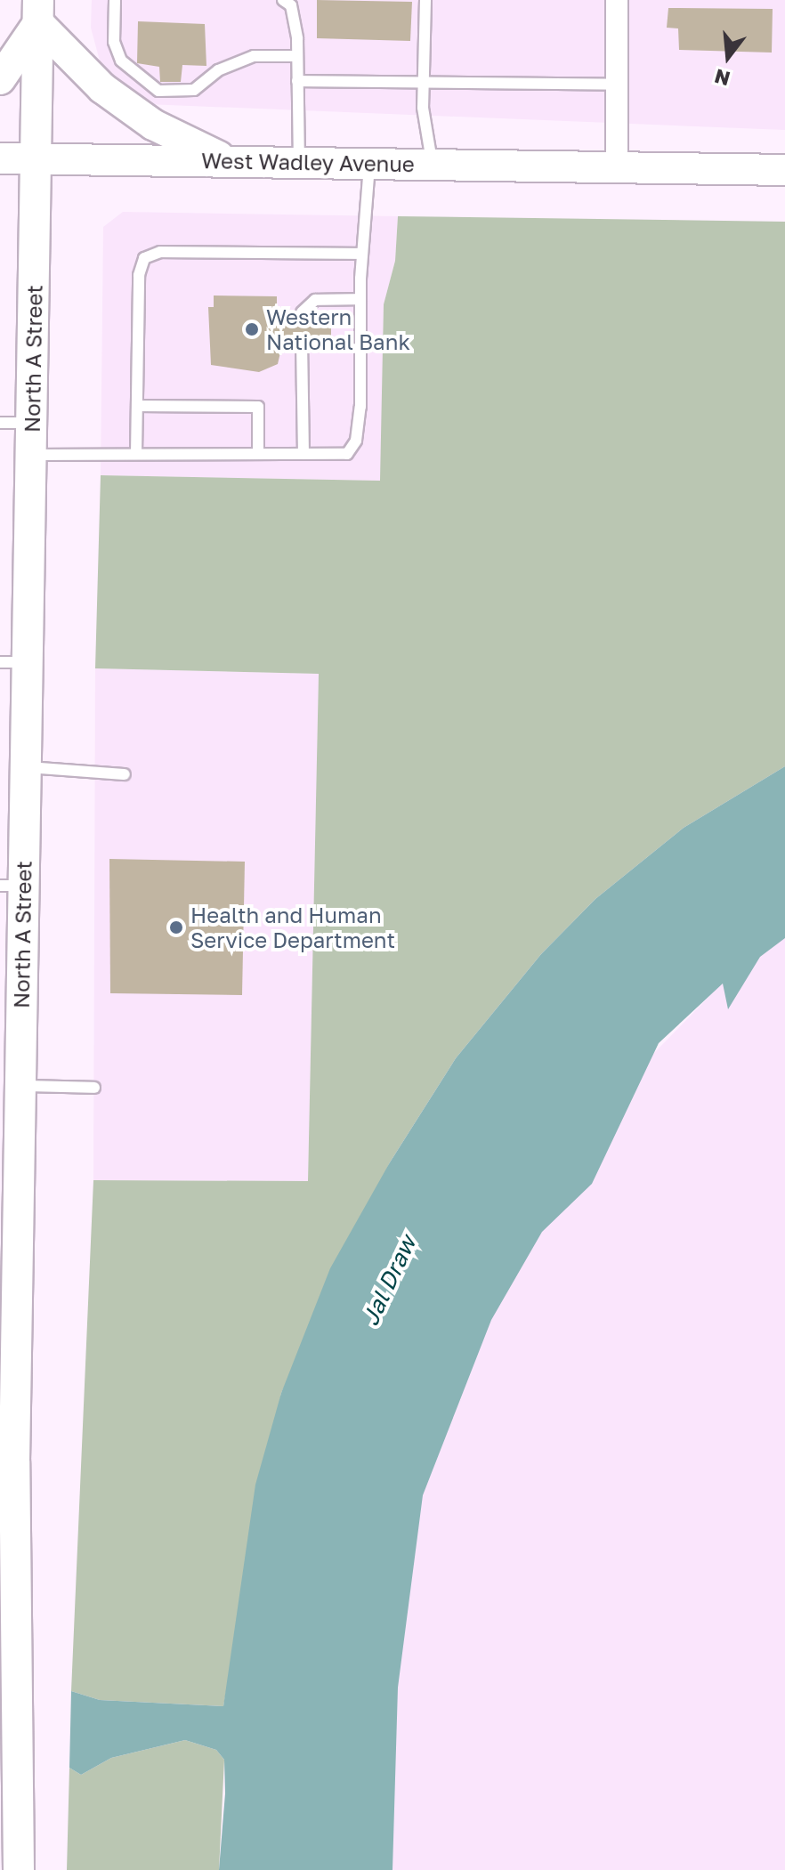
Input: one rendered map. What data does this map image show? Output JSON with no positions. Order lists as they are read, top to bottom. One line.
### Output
{"streets":{"main road":["West Wadley Avenue","North A Street"]},"crossings":[["West Wadley Avenue","North A Street"]],"water":["Jal Draw"],"places":["Western National Bank","Health and Human Service Department"],"north":"bottom"}
